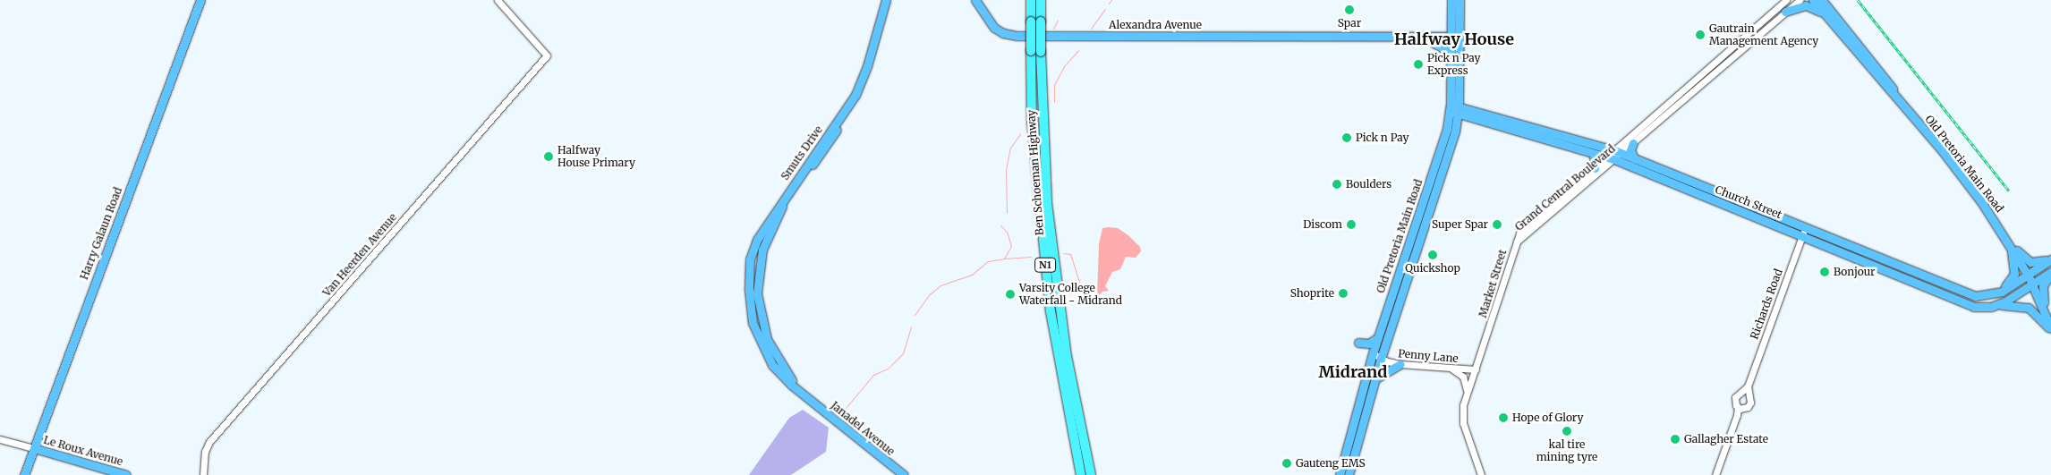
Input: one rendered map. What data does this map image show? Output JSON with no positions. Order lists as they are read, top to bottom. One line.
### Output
{"streets":{"highway":["Ben Schoeman Highway","N1"],"main road":["Alexandra Avenue","Smuts Drive","Old Pretoria Main Road","Church Street","Harry Galaun Road","Janadel Avenue","Le Roux Avenue"],"street":["Grand Central Boulevard","Van Heerden Avenue","Market Street","Richards Road","Penny Lane"]},"crossings":[["Alexandra Avenue","Old Pretoria Main Road"],["Smuts Drive","Janadel Avenue"],["Old Pretoria Main Road","Church Street"],["Old Pretoria Main Road","Penny Lane"],["Grand Central Boulevard","Church Street"],["Grand Central Boulevard","Market Street"],["Church Street","Richards Road"],["Harry Galaun Road","Le Roux Avenue"],["Market Street","Penny Lane"]],"districts":["Halfway House","Midrand"],"places":["Spar","Gautrain Management Agency","Pick n Pay Express","Pick n Pay","Halfway House Primary","Boulders","Discom","Super Spar","Quickshop","Bonjour","Shoprite","Varsity College Waterfall - Midrand","Hope of Glory","kal tire mining tyre","Gallagher Estate","Gauteng EMS"]}
